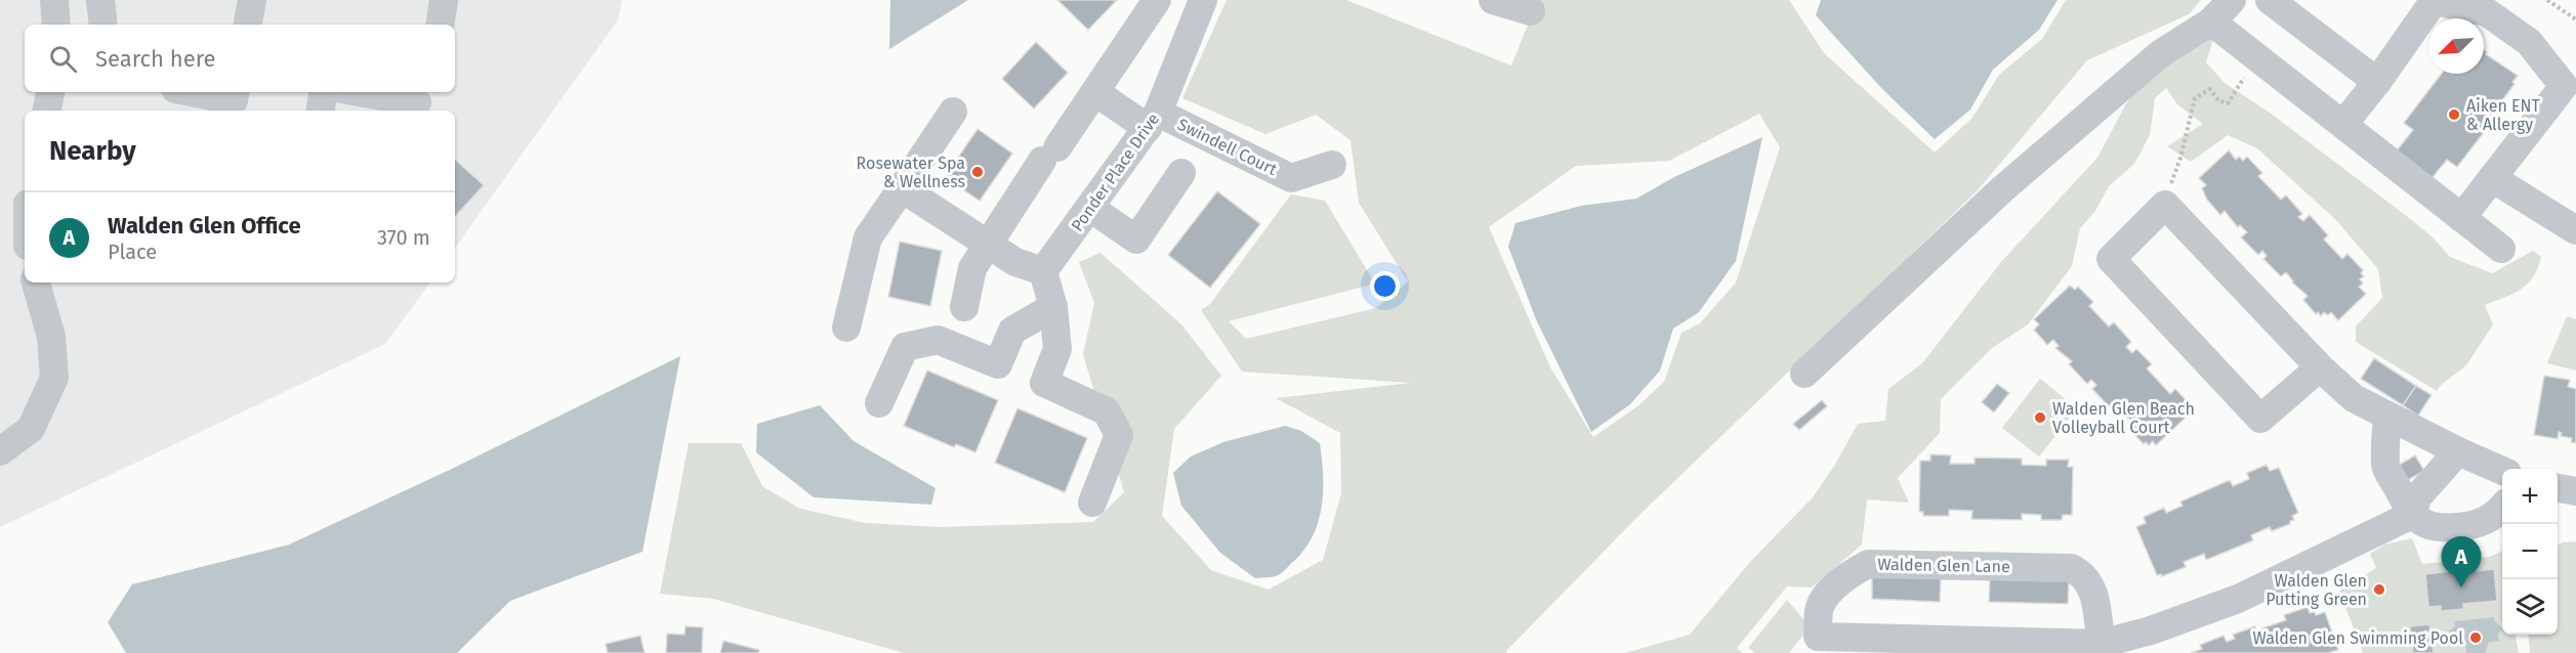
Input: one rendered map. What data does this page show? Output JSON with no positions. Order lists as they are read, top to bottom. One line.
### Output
{"streets":{"street":["Swindell Court","Ponder Place Drive","Walden Glen Lane"]},"crossings":[["Swindell Court","Ponder Place Drive"]],"places":["Aiken ENT & Allergy","Rosewater Spa & Wellness","Walden Glen Beach Volleyball Court","Walden Glen Putting Green","Walden Glen Swimming Pool"],"north":"bottom left","page":{"search":"Search here","heading":"Nearby","list":[{"mark":"A","name":"Walden Glen Office","note":"Place","value":"370 m"}],"map_buttons":["+","−"],"pins":"A"}}
